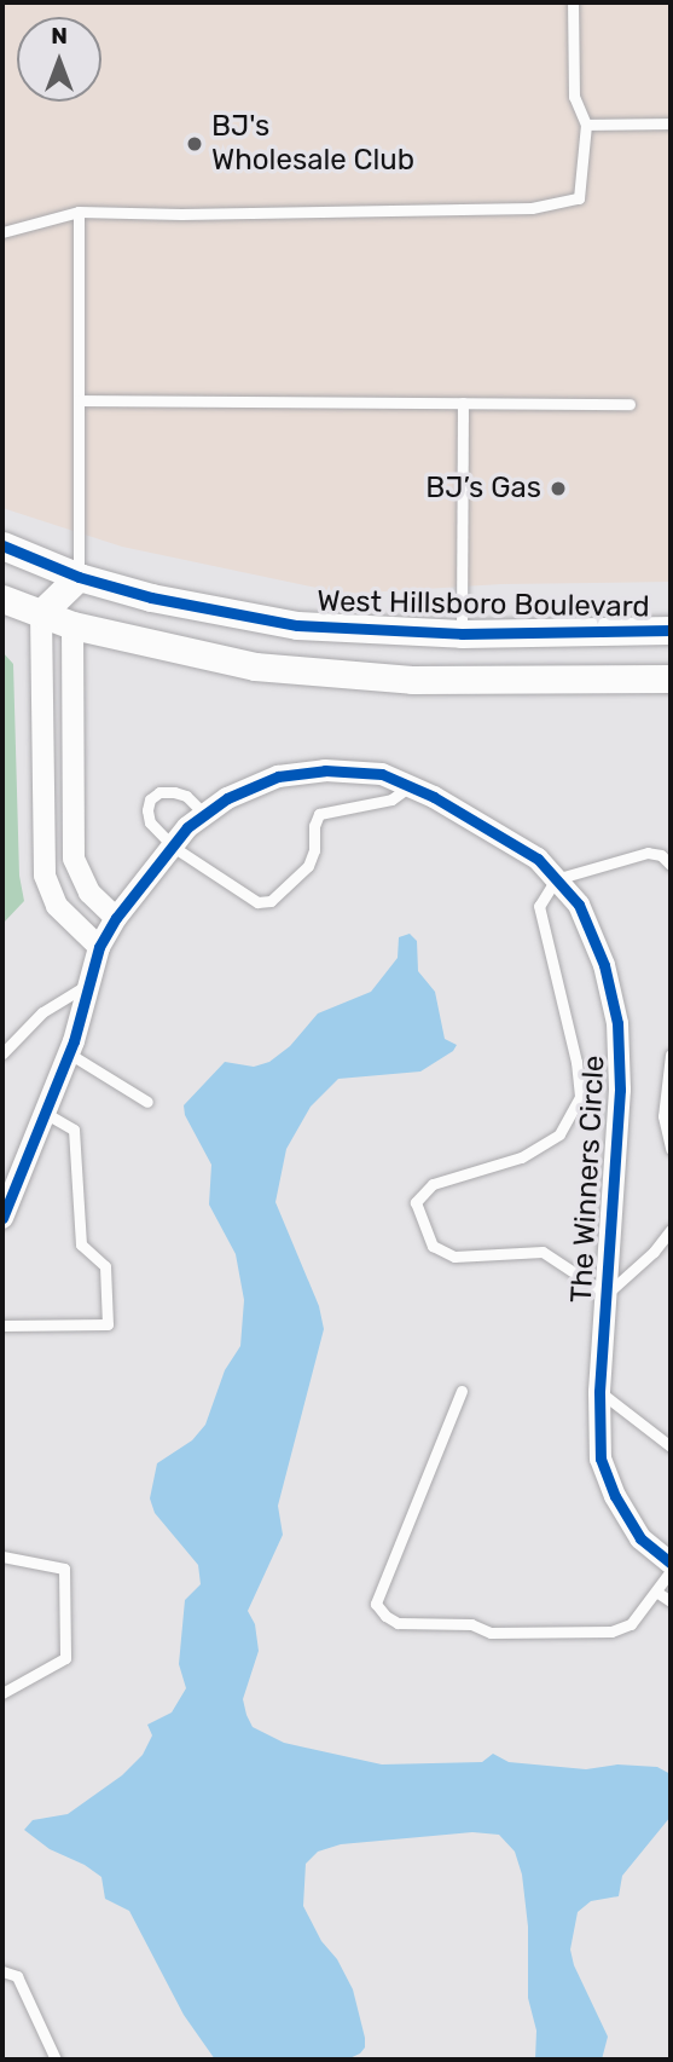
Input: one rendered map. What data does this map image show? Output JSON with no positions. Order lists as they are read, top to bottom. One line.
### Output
{"streets":{"street":["West Hillsboro Boulevard","The Winners Circle"]},"places":["BJ's Wholesale Club","BJ’s Gas"],"north":"top"}
